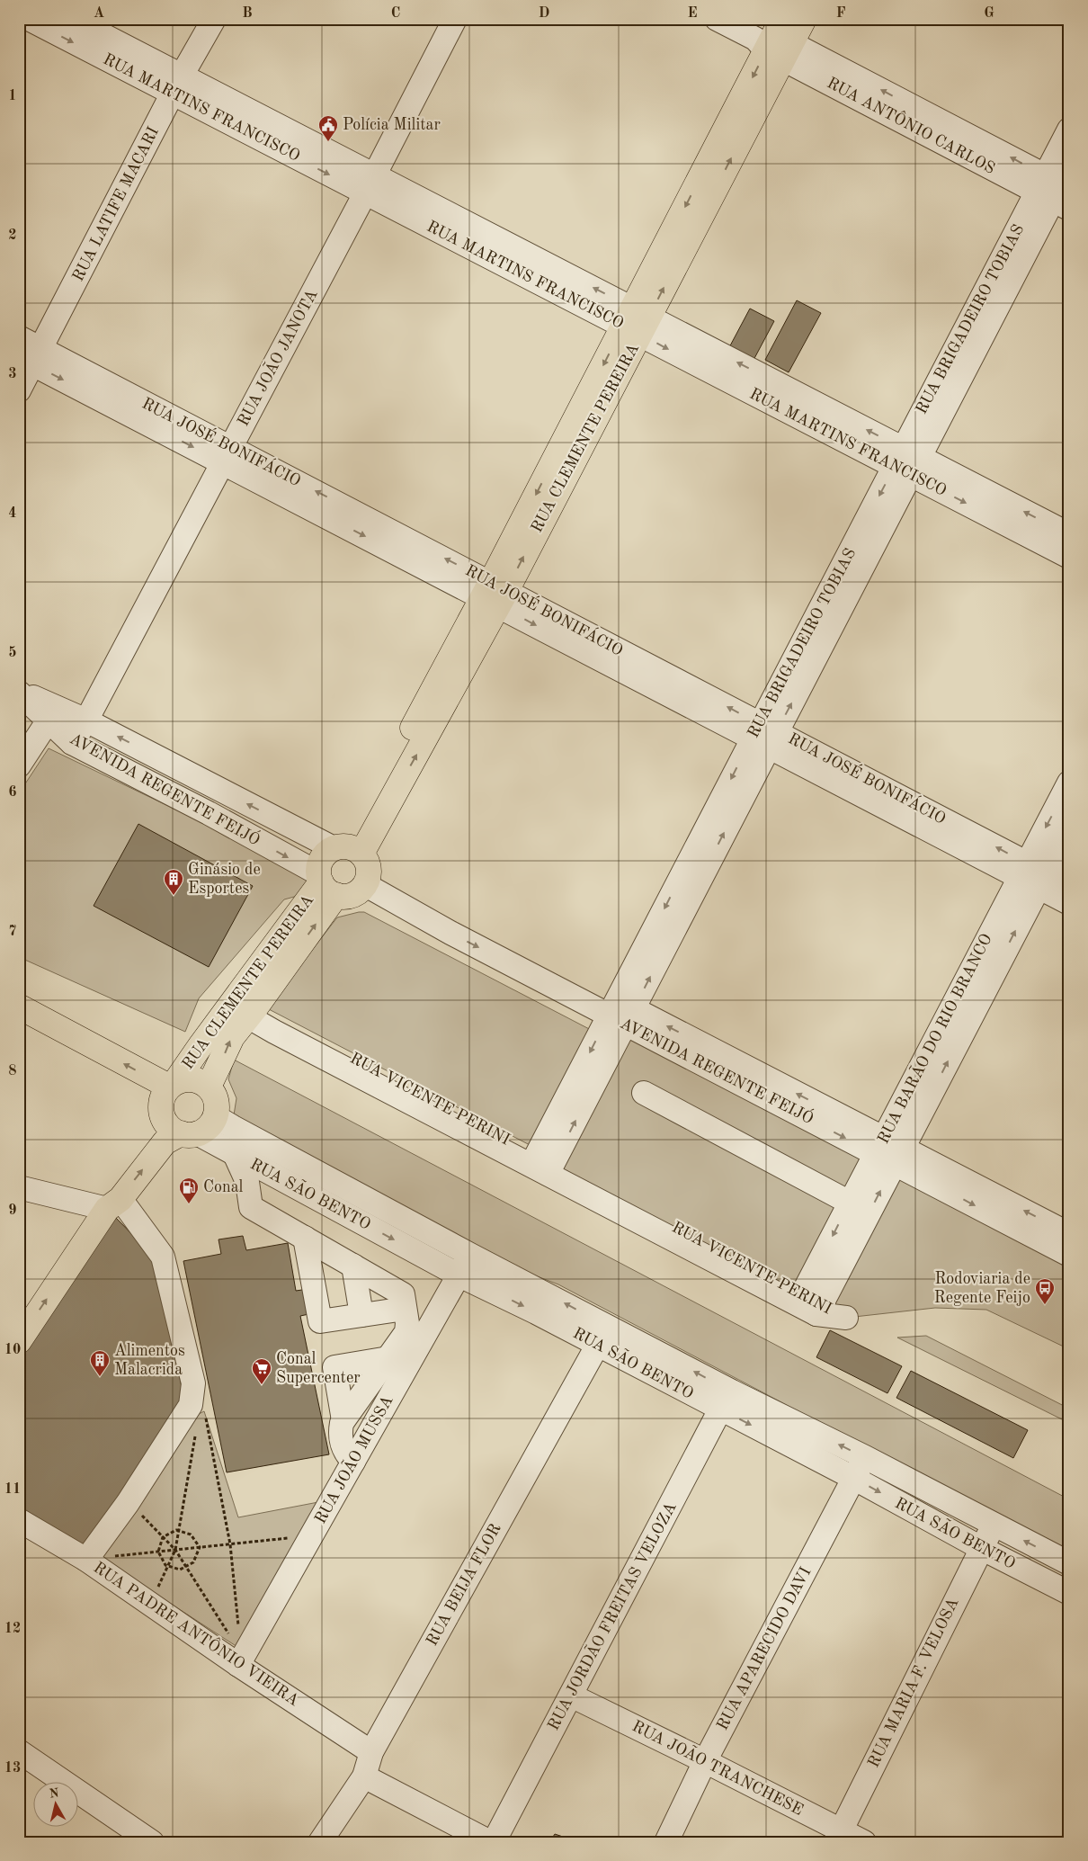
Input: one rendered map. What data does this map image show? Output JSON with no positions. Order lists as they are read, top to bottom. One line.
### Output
{"streets":{"main road":["RUA CLEMENTE PEREIRA"],"street":["RUA MARTINS FRANCISCO","RUA ANTÔNIO CARLOS","RUA LATIFE MACARI","RUA BRIGADEIRO TOBIAS","RUA JOÃO JANOTA","RUA JOSÉ BONIFÁCIO","AVENIDA REGENTE FEIJÓ","RUA BARÃO DO RIO BRANCO","RUA VICENTE PERINI","RUA SÃO BENTO","RUA JOÃO MUSSA","RUA BEIJA FLOR","RUA JORDÃO FREITAS VELOZA","RUA PADRE ANTÔNIO VIEIRA","RUA APARECIDO DAVI","RUA MARIA F. VELOSA","RUA JOÃO TRANCHESE"]},"crossings":[["RUA MARTINS FRANCISCO","RUA LATIFE MACARI"],["RUA MARTINS FRANCISCO","RUA BRIGADEIRO TOBIAS"],["RUA MARTINS FRANCISCO","RUA JOÃO JANOTA"],["RUA MARTINS FRANCISCO","RUA CLEMENTE PEREIRA"],["RUA ANTÔNIO CARLOS","RUA BRIGADEIRO TOBIAS"],["RUA ANTÔNIO CARLOS","RUA CLEMENTE PEREIRA"],["RUA LATIFE MACARI","RUA JOSÉ BONIFÁCIO"],["RUA BRIGADEIRO TOBIAS","RUA JOSÉ BONIFÁCIO"],["RUA BRIGADEIRO TOBIAS","AVENIDA REGENTE FEIJÓ"],["RUA BRIGADEIRO TOBIAS","RUA VICENTE PERINI"],["RUA JOÃO JANOTA","RUA JOSÉ BONIFÁCIO"],["RUA JOÃO JANOTA","AVENIDA REGENTE FEIJÓ"],["RUA CLEMENTE PEREIRA","RUA JOSÉ BONIFÁCIO"],["RUA CLEMENTE PEREIRA","AVENIDA REGENTE FEIJÓ"],["RUA CLEMENTE PEREIRA","RUA VICENTE PERINI"],["RUA CLEMENTE PEREIRA","RUA SÃO BENTO"],["RUA JOSÉ BONIFÁCIO","RUA BARÃO DO RIO BRANCO"],["AVENIDA REGENTE FEIJÓ","RUA BARÃO DO RIO BRANCO"],["RUA BARÃO DO RIO BRANCO","RUA VICENTE PERINI"],["RUA SÃO BENTO","RUA JOÃO MUSSA"],["RUA SÃO BENTO","RUA BEIJA FLOR"],["RUA SÃO BENTO","RUA JORDÃO FREITAS VELOZA"],["RUA SÃO BENTO","RUA APARECIDO DAVI"],["RUA SÃO BENTO","RUA MARIA F. VELOSA"],["RUA JOÃO MUSSA","RUA PADRE ANTÔNIO VIEIRA"],["RUA BEIJA FLOR","RUA PADRE ANTÔNIO VIEIRA"],["RUA JORDÃO FREITAS VELOZA","RUA JOÃO TRANCHESE"],["RUA APARECIDO DAVI","RUA JOÃO TRANCHESE"],["RUA MARIA F. VELOSA","RUA JOÃO TRANCHESE"]],"places":{"public building":["Polícia Militar"],"building":["Ginásio de Esportes","Alimentos Malacrida"],"fuel station":["Conal"],"bus stop":["Rodoviaria de Regente Feijo"],"supermarket":["Conal Supercenter"]},"north":"top","grid":{"columns":["A","B","C","D","E","F","G"],"rows":["1","2","3","4","5","6","7","8","9","10","11","12","13"]}}
